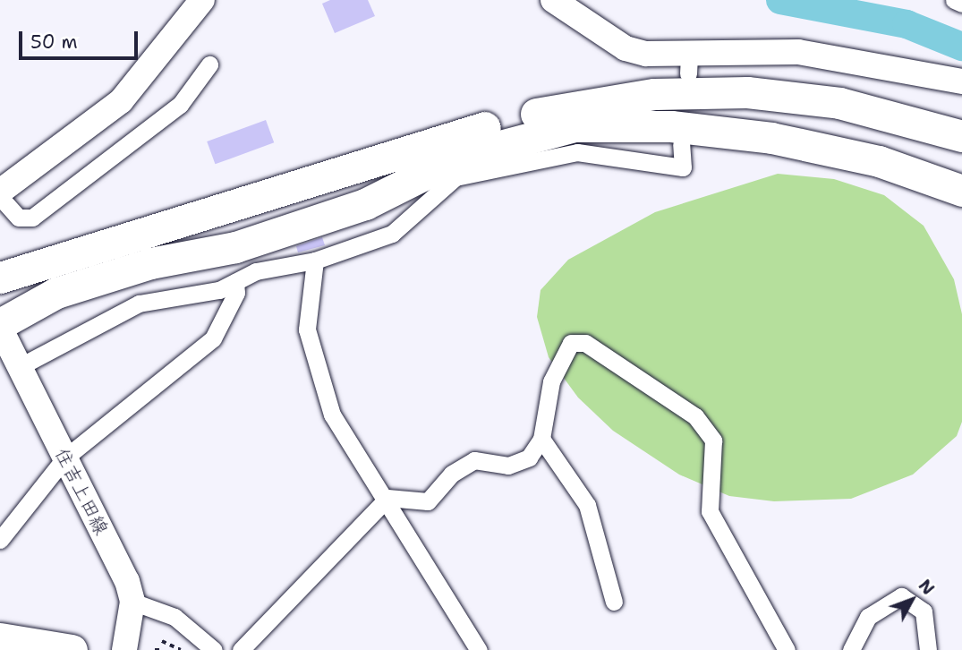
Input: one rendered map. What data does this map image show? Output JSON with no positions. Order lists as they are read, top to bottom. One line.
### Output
{"streets":{"street":["住吉上田線"]},"scale_bar":"50 m","north":"top right"}
